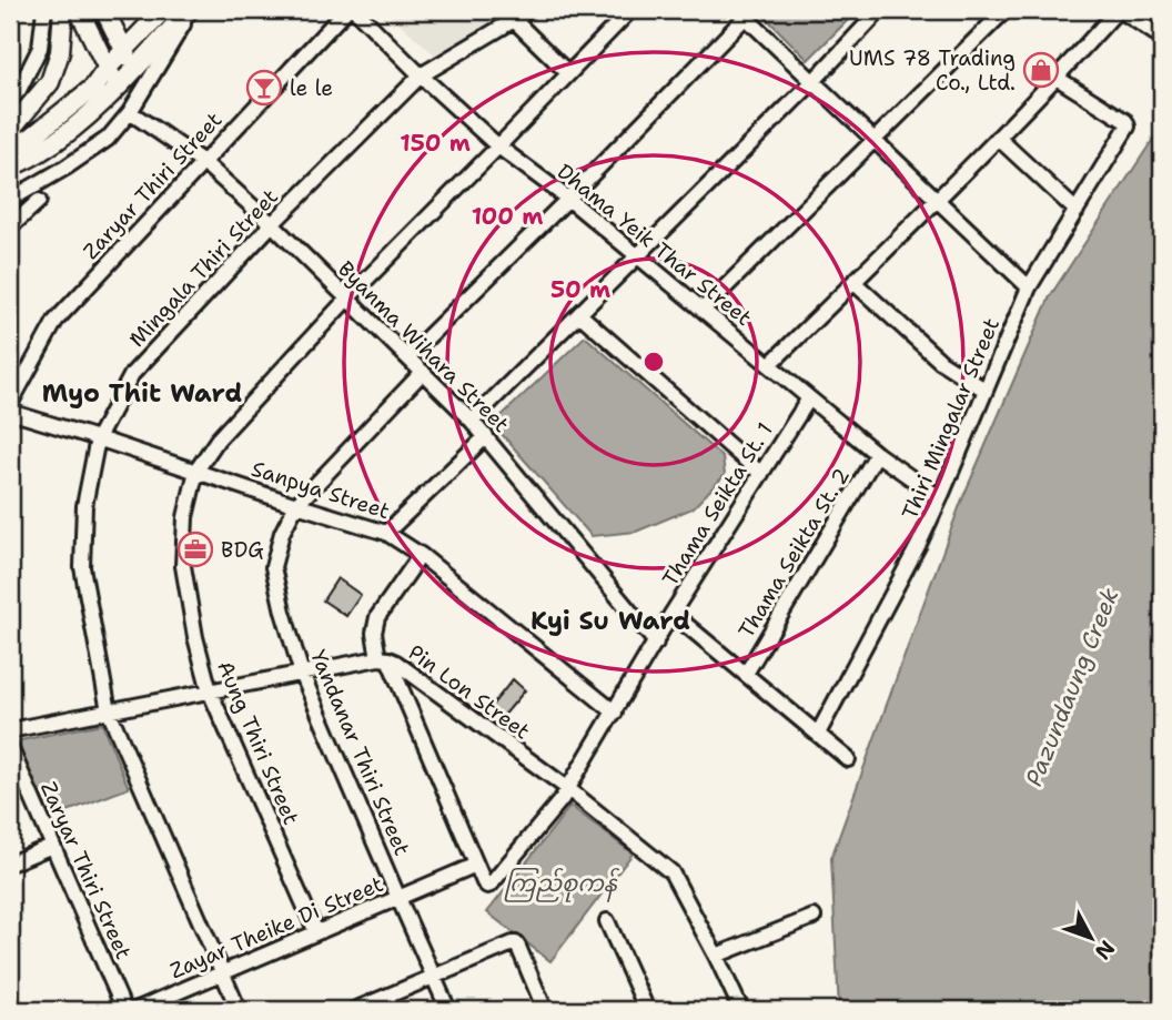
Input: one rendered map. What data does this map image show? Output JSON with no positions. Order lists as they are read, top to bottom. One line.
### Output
{"streets":{"street":["Zaryar Thiri Street","Dhama Yeik Thar Street","Mingala Thiri Street","Byanma Wihara Street","Thiri Mingalar Street","Sanpya Street","Thama Seikta St. 1","Thama Seikta St. 2","Pin Lon Street","Aung Thiri Street","Yandanar Thiri Street","Zayar Theike Di Street"]},"crossings":[["Zaryar Thiri Street","Byanma Wihara Street"],["Dhama Yeik Thar Street","Mingala Thiri Street"],["Dhama Yeik Thar Street","Thiri Mingalar Street"],["Dhama Yeik Thar Street","Thama Seikta St. 1"],["Dhama Yeik Thar Street","Thama Seikta St. 2"],["Mingala Thiri Street","Byanma Wihara Street"],["Mingala Thiri Street","Sanpya Street"],["Mingala Thiri Street","Pin Lon Street"],["Mingala Thiri Street","Zayar Theike Di Street"],["Byanma Wihara Street","Thama Seikta St. 1"],["Byanma Wihara Street","Yandanar Thiri Street"],["Sanpya Street","Thama Seikta St. 1"],["Sanpya Street","Aung Thiri Street"],["Sanpya Street","Yandanar Thiri Street"],["Thama Seikta St. 1","Pin Lon Street"],["Thama Seikta St. 1","Zayar Theike Di Street"],["Pin Lon Street","Aung Thiri Street"],["Pin Lon Street","Yandanar Thiri Street"],["Aung Thiri Street","Zayar Theike Di Street"],["Yandanar Thiri Street","Zayar Theike Di Street"]],"districts":["Myo Thit Ward","Kyi Su Ward"],"water":["Pazundaung Creek","ကြည်စုကန်"],"places":{"shop":["UMS 78 Trading Co., Ltd."],"bar":["le le"],"office":["BDG"]},"north":"bottom right","rings":["150 m","100 m","50 m"]}
